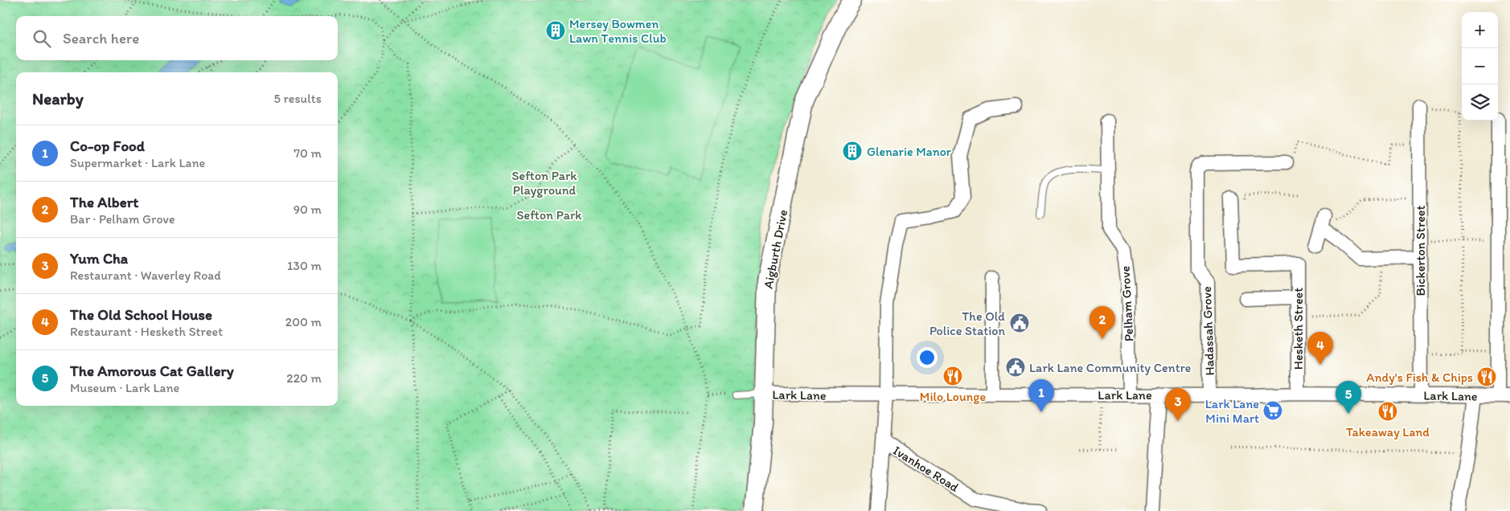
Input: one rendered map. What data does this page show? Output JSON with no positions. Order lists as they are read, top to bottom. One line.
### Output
{"streets":{"street":["Aigburth Drive","Bickerton Street","Pelham Grove","Hesketh Street","Hadassah Grove","Lark Lane","Ivanhoe Road"]},"crossings":[["Aigburth Drive","Lark Lane"],["Bickerton Street","Lark Lane"],["Pelham Grove","Lark Lane"],["Hesketh Street","Lark Lane"],["Hadassah Grove","Lark Lane"]],"parks":["Sefton Park Playground","Sefton Park"],"places":{"building":["Mersey Bowmen Lawn Tennis Club","Glenarie Manor"],"public building":["The Old Police Station","Lark Lane Community Centre"],"restaurant":["Milo Lounge","Andy's Fish & Chips","Takeaway Land"],"supermarket":["Lark Lane Mini Mart"]},"page":{"map_buttons":["+","−"],"search":"Search here","heading":["Nearby","5 results"],"list":[{"mark":"1","name":"Co-op Food","note":"Supermarket · Lark Lane","value":"70 m"},{"mark":"2","name":"The Albert","note":"Bar · Pelham Grove","value":"90 m"},{"mark":"3","name":"Yum Cha","note":"Restaurant · Waverley Road","value":"130 m"},{"mark":"4","name":"The Old School House","note":"Restaurant · Hesketh Street","value":"200 m"},{"mark":"5","name":"The Amorous Cat Gallery","note":"Museum · Lark Lane","value":"220 m"}],"pins":["2","4","1","5","3"]}}
